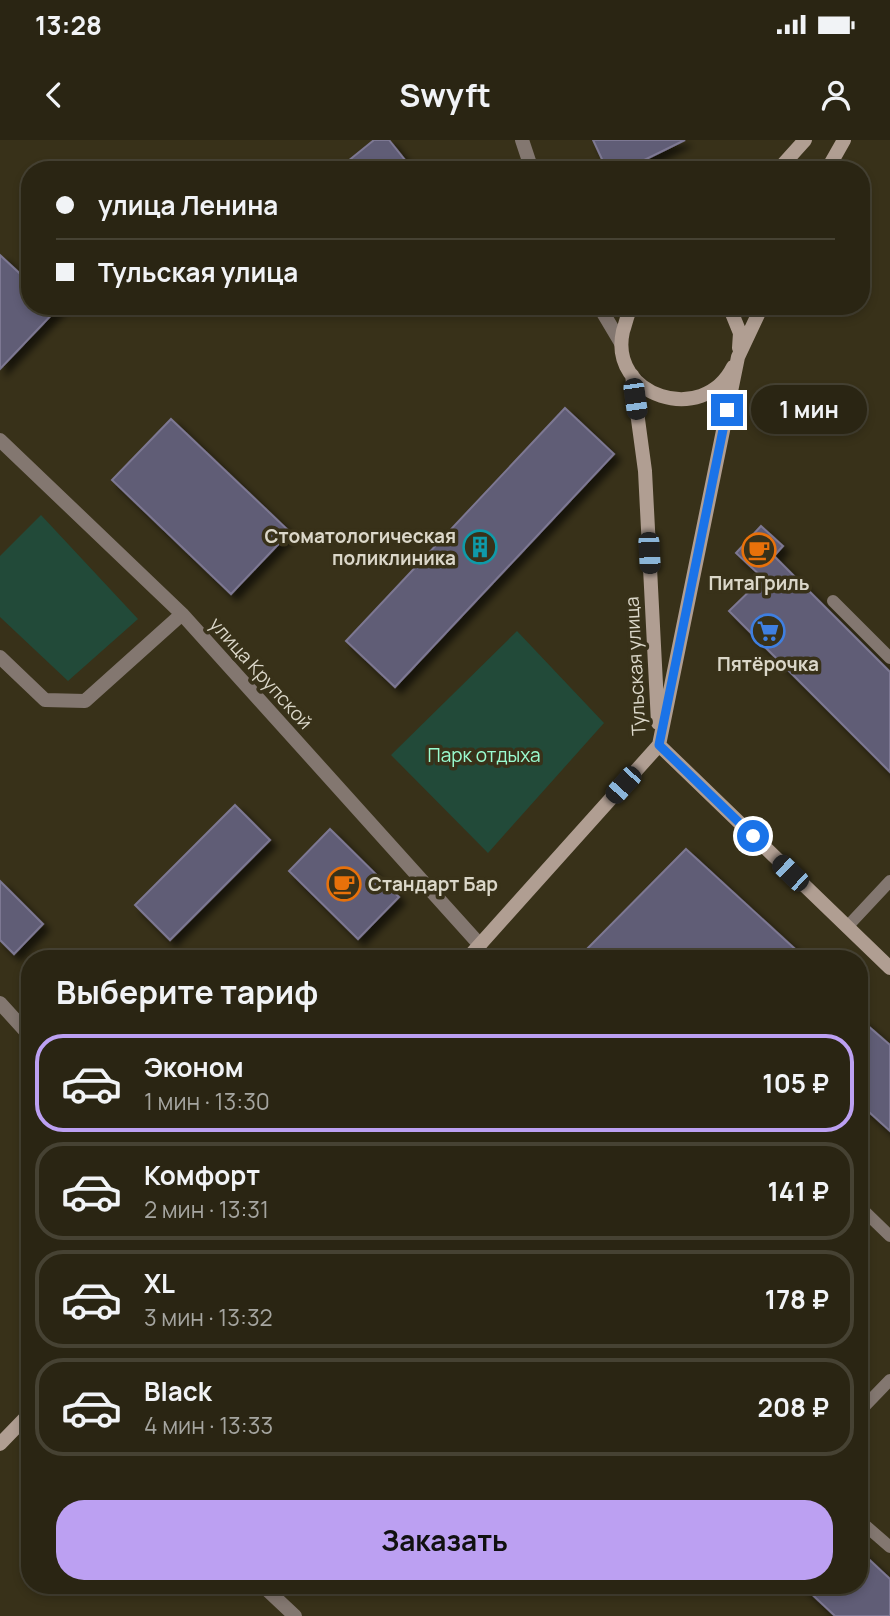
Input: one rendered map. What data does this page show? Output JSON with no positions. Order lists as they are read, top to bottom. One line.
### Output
{"streets":{"main road":["Тульская улица"],"street":["улица Крупской"]},"crossings":[["Тульская улица","улица Крупской"]],"parks":["Парк отдыха"],"places":{"building":["Стоматологическая поликлиника"],"cafe":["ПитаГриль","Стандарт Бар"],"supermarket":["Пятёрочка"]},"page":{"status":"13:28","header":"Swyft","banner":["улица Ленина","Тульская улица"],"bubble":"1 мин","heading":"Выберите тариф","list":[{"name":"Эконом","note":"1 мин · 13:30","value":"105 ₽"},{"name":"Комфорт","note":"2 мин · 13:31","value":"141 ₽"},{"name":"XL","note":"3 мин · 13:32","value":"178 ₽"},{"name":"Black","note":"4 мин · 13:33","value":"208 ₽"}],"buttons":"Заказать"}}
